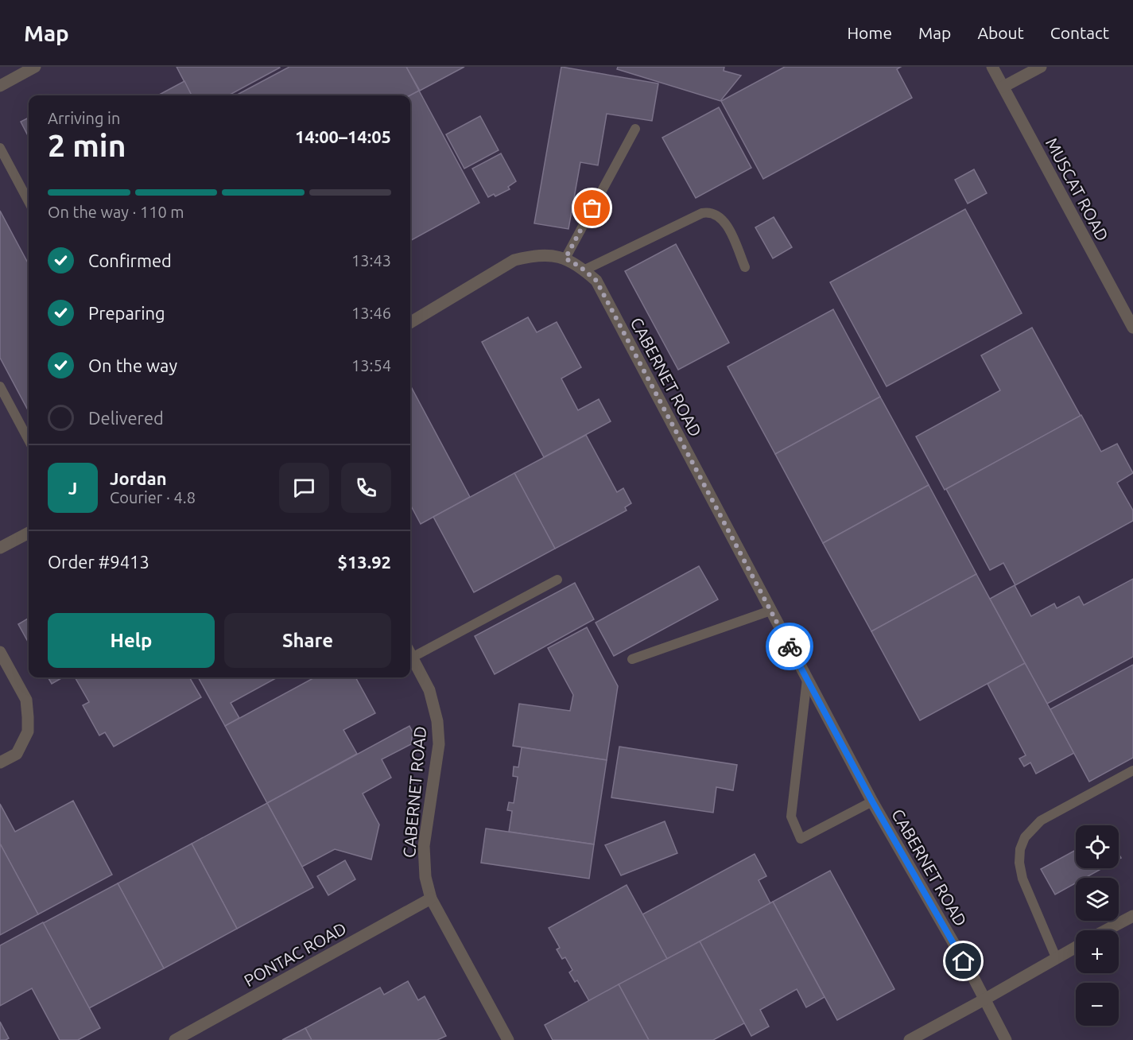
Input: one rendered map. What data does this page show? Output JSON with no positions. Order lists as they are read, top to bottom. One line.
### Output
{"streets":{"street":["MUSCAT ROAD","CABERNET ROAD","PONTAC ROAD"]},"crossings":[["CABERNET ROAD","PONTAC ROAD"]],"page":{"header":"Map","nav":["Home","Map","About","Contact"],"heading":["2 min","Arriving in","14:00–14:05"],"panel":["Jordan","Courier · 4.8","Order #9413","$13.92"],"bar":"On the way · 110 m","list":[["Confirmed","13:43"],["Preparing","13:46"],["On the way","13:54"],"Delivered"],"round":"J","buttons":["Help","Share"],"map_buttons":["+","−"]}}
